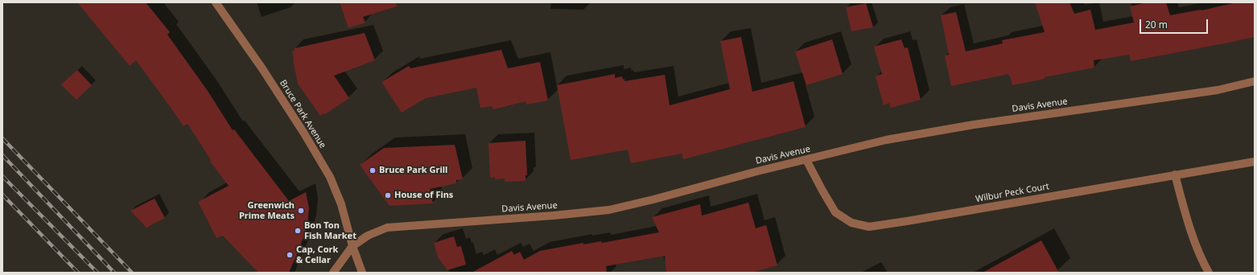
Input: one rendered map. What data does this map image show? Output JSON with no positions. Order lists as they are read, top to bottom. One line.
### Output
{"streets":{"street":["Davis Avenue","Bruce Park Avenue","Wilbur Peck Court"]},"crossings":[["Davis Avenue","Bruce Park Avenue"],["Davis Avenue","Wilbur Peck Court"]],"places":["Bruce Park Grill","House of Fins","Greenwich Prime Meats","Bon Ton Fish Market","Cap, Cork & Cellar"],"scale_bar":"20 m"}
